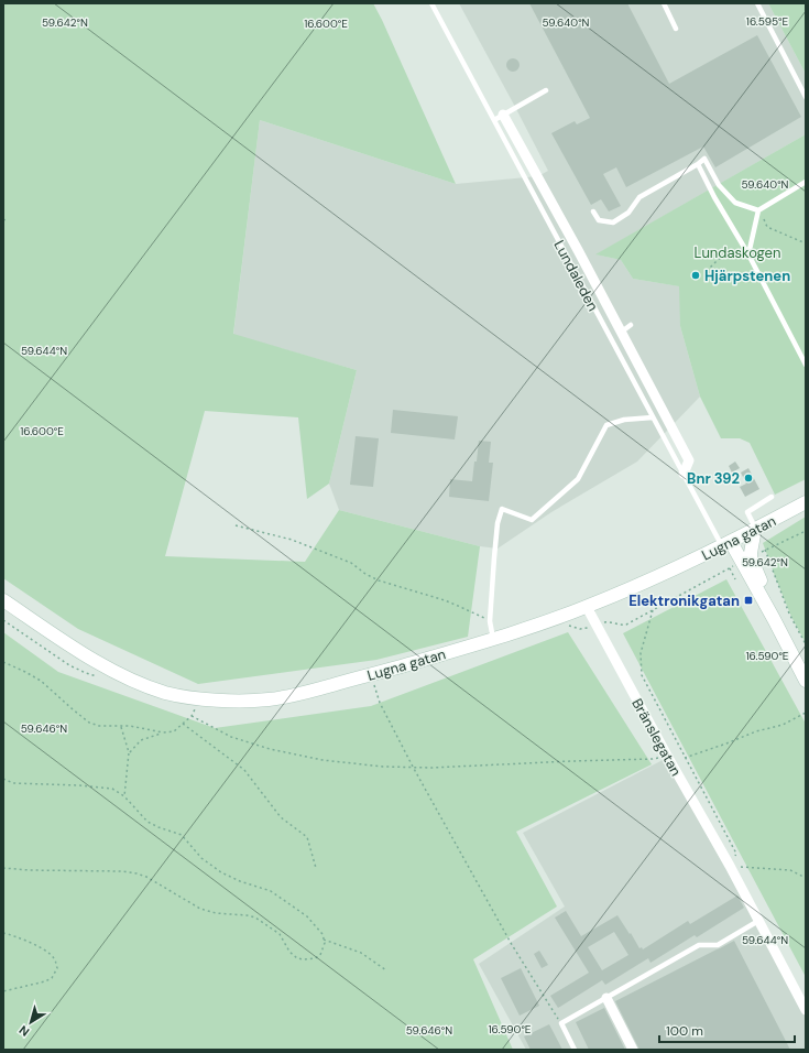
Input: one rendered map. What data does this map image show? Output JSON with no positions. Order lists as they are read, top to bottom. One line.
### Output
{"streets":{"main road":["Lundaleden","Lugna gatan"],"street":["Bränslegatan"]},"crossings":[["Lundaleden","Lugna gatan"],["Lugna gatan","Bränslegatan"]],"parks":["Lundaskogen"],"places":{"other":["Hjärpstenen","Bnr 392"],"transit":["Elektronikgatan"]},"scale_bar":"100 m","north":"bottom left","coordinates":["16.595°E","59.642°N","59.640°N","16.600°E","59.644°N","16.590°E","59.646°N"]}
